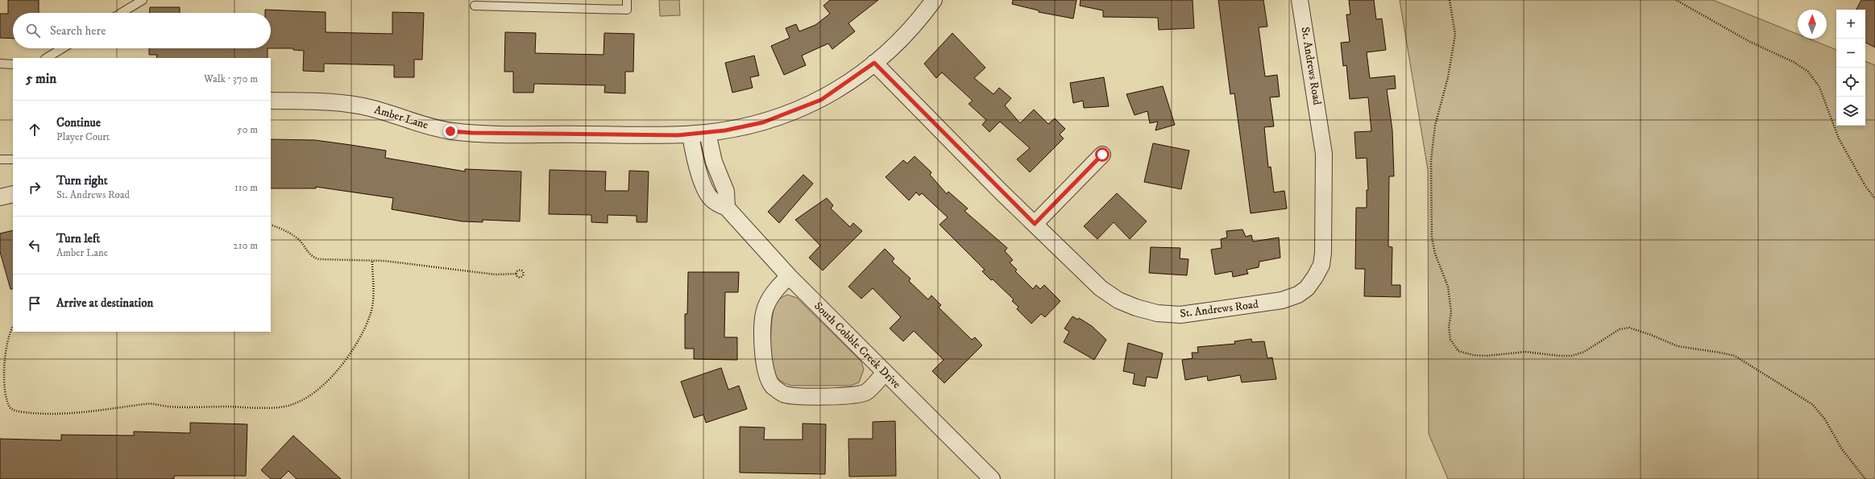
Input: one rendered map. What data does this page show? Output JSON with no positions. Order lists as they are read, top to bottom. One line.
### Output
{"streets":{"street":["St. Andrews Road","Amber Lane","South Cobble Creek Drive"]},"crossings":[["St. Andrews Road","Amber Lane"],["Amber Lane","South Cobble Creek Drive"]],"north":"top","page":{"map_buttons":["+","−"],"search":"Search here","heading":["5 min","Walk · 370 m"],"list":[["Continue","Player Court","50 m"],["Turn right","St. Andrews Road","110 m"],["Turn left","Amber Lane","210 m"],"Arrive at destination"]}}
